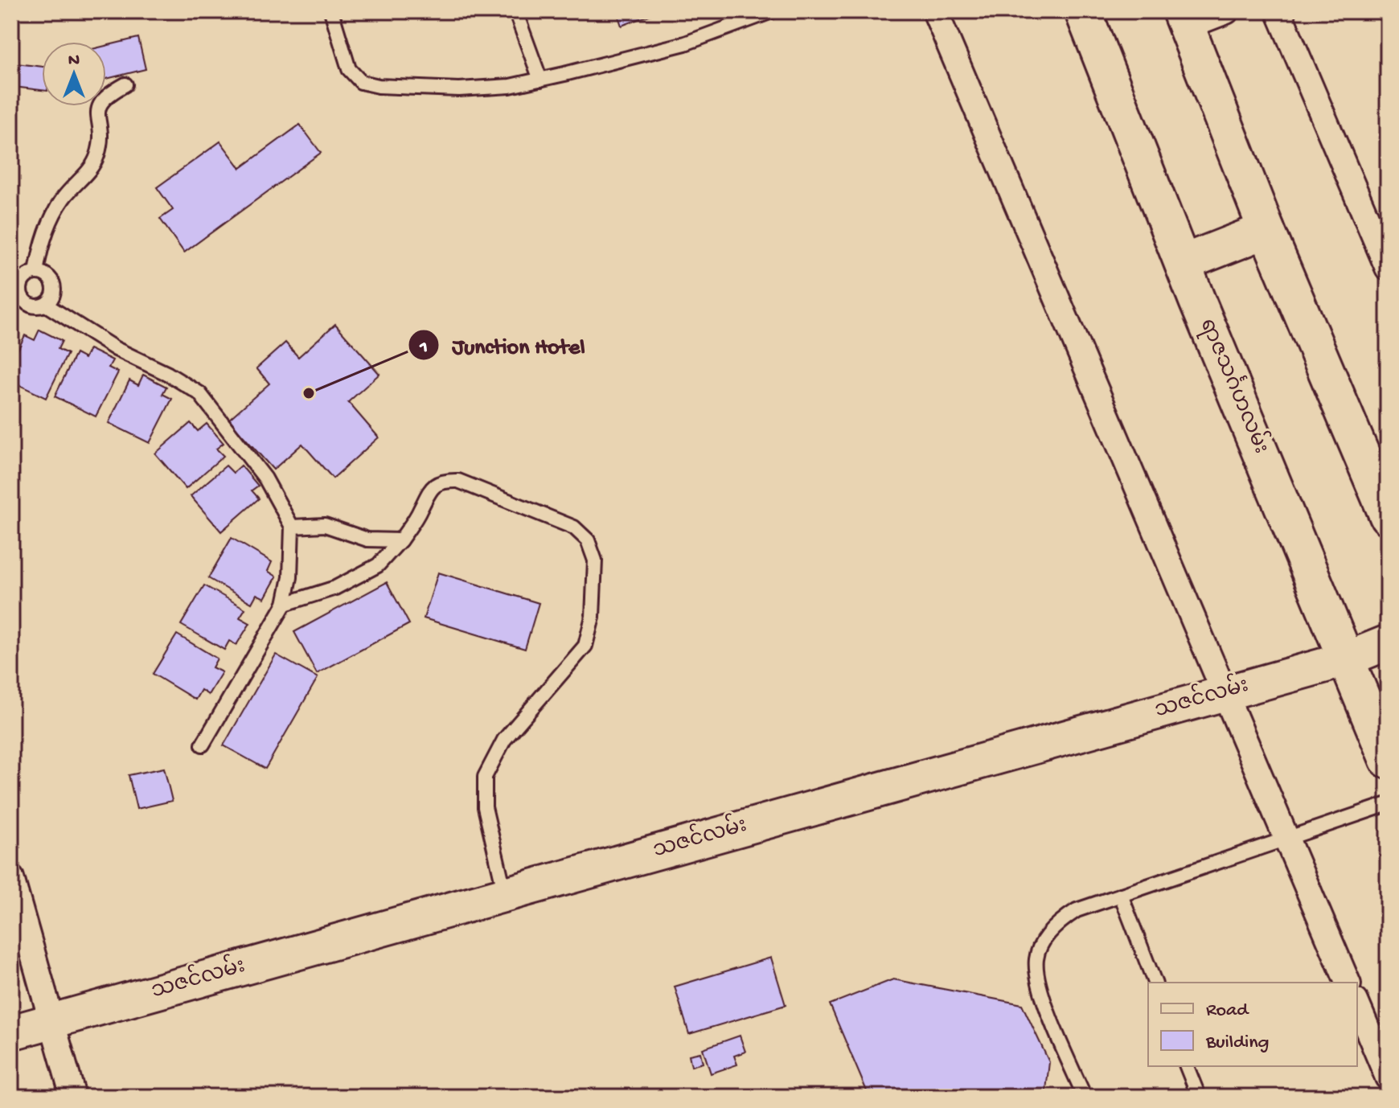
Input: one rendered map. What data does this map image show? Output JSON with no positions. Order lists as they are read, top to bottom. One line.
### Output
{"streets":{"main road":["ရာဇသင်္ဂဟလမ်း","သဇင်လမ်း"]},"crossings":[["ရာဇသင်္ဂဟလမ်း","သဇင်လမ်း"]],"places":["Junction Hotel"],"legend":["Road","Building"],"north":"top"}
